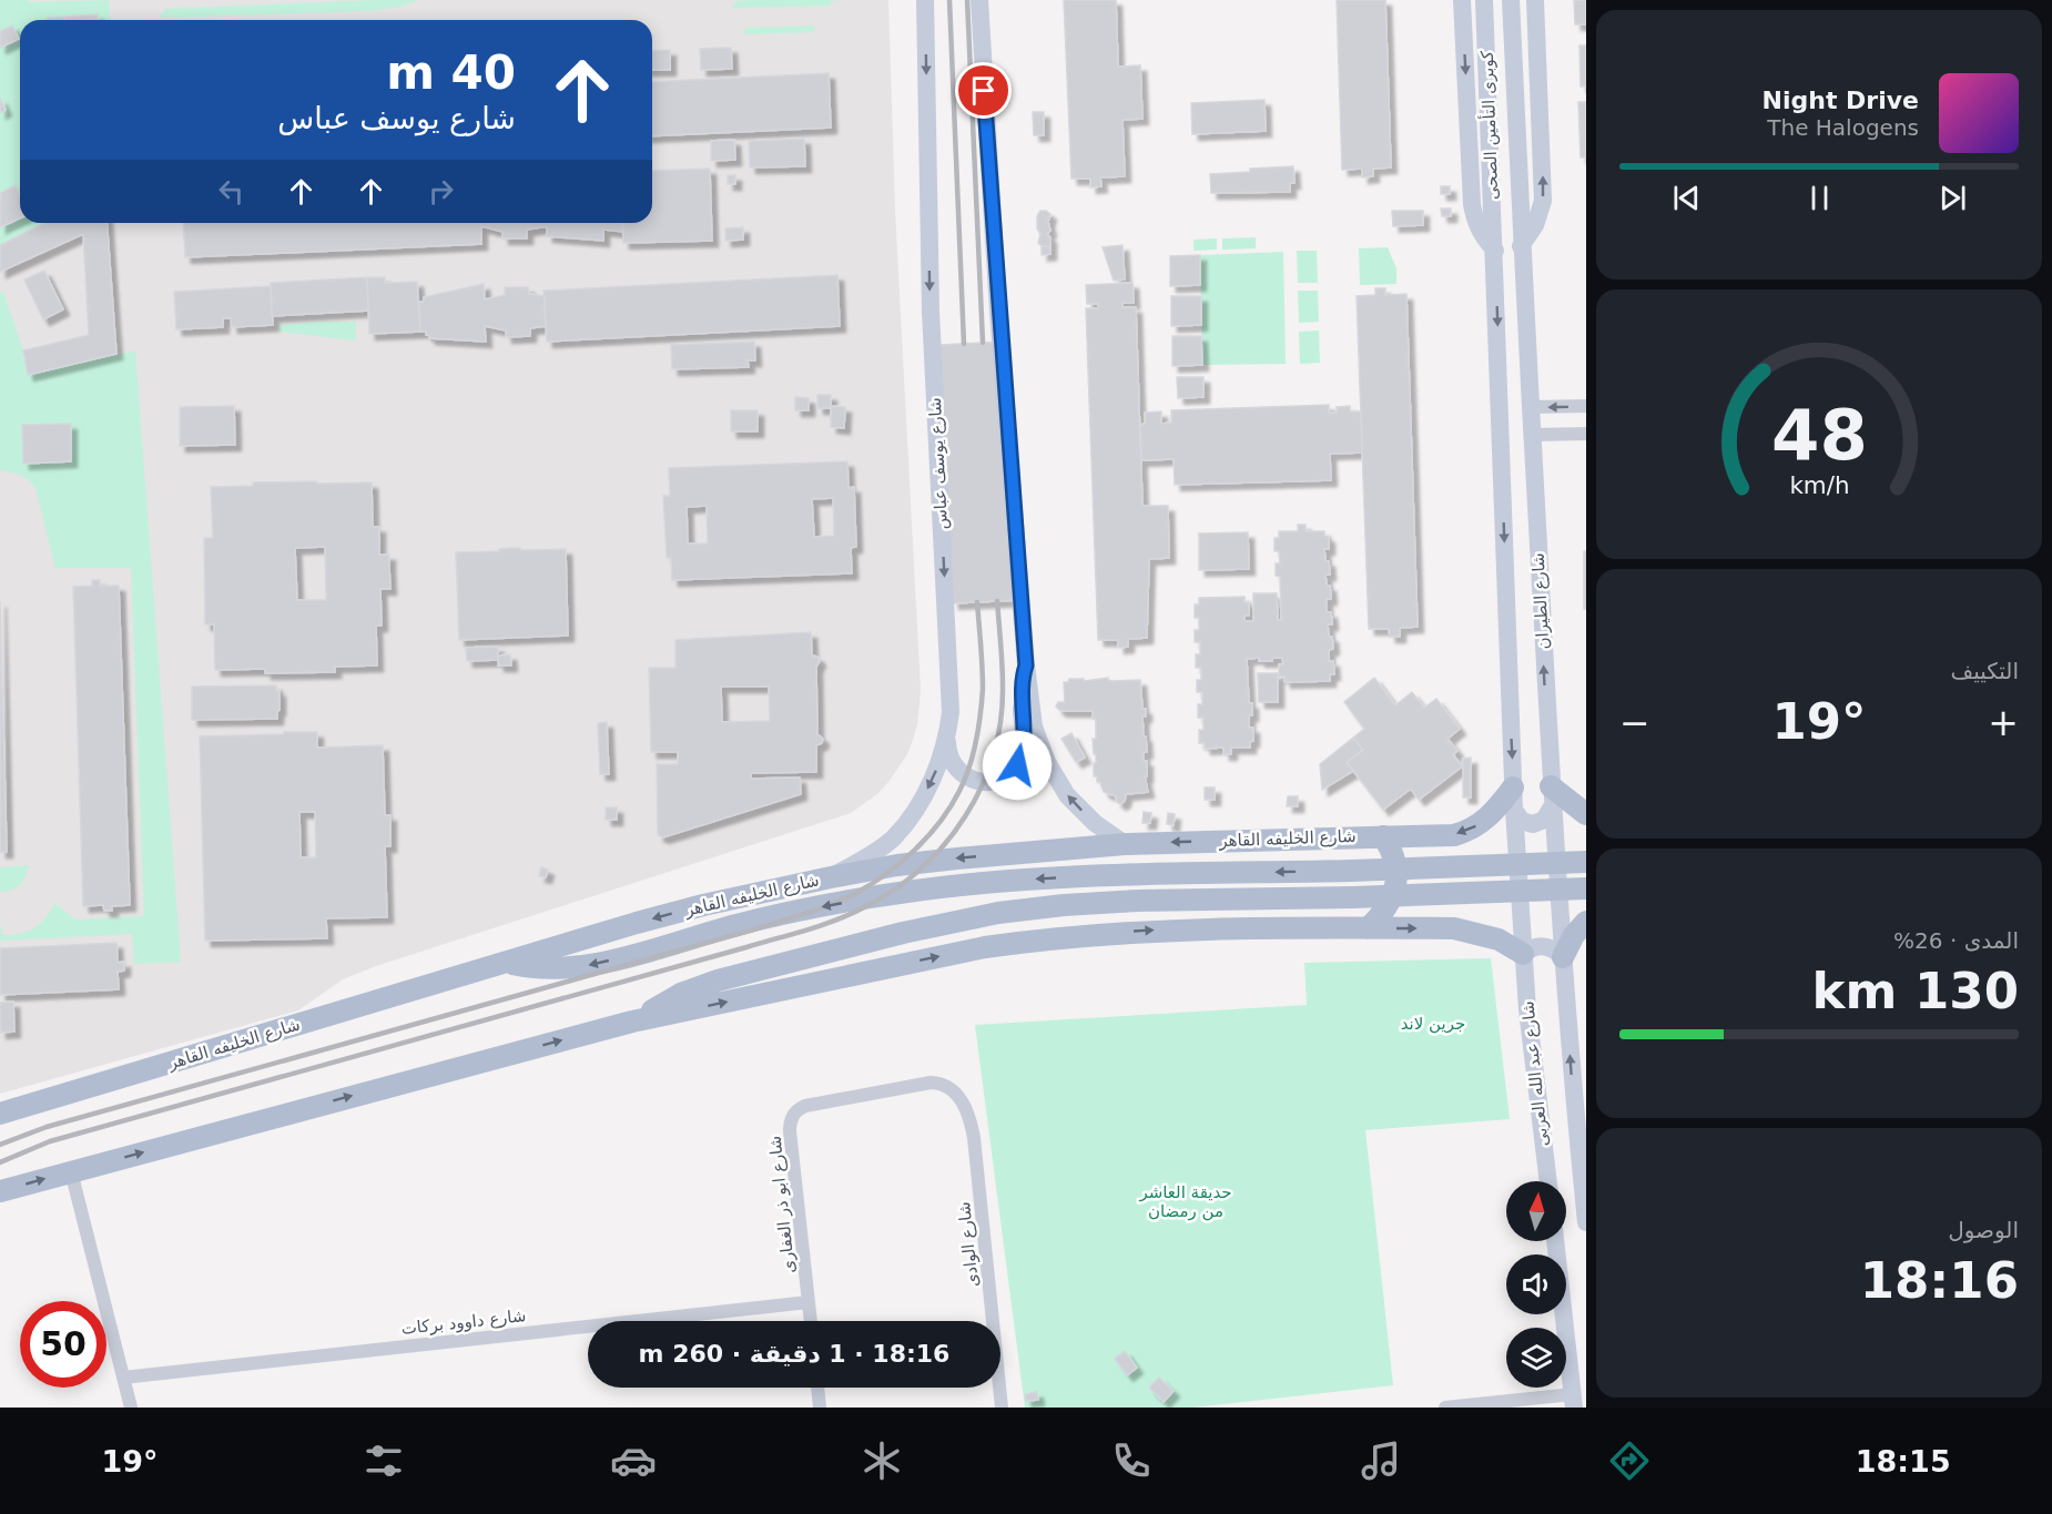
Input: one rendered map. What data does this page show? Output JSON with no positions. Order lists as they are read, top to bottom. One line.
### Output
{"streets":{"main road":["كوبرى التأمين الصحى","شارع يوسف عباس","شارع الطيران","شارع الخليفه القاهر","شارع عبد الله العربى"],"street":["شارع ابو ذر الغفارى","شارع الوادى","شارع داوود بركات"]},"crossings":[["كوبرى التأمين الصحى","شارع الطيران"],["شارع يوسف عباس","شارع الخليفه القاهر"],["شارع الطيران","شارع الخليفه القاهر"],["شارع الطيران","شارع عبد الله العربى"],["شارع ابو ذر الغفارى","شارع الوادى"],["شارع ابو ذر الغفارى","شارع داوود بركات"]],"parks":["جرين لاند","حديقة العاشر من رمضان"],"north":"top","page":{"turn":["40 m","شارع يوسف عباس"],"song":["Night Drive","The Halogens"],"tile":["التكييف",["المدى · 26%","130 km"],["الوصول","18:16"]],"heat":["−","19°","+"],"limit":"50","trip":"18:16 · 1 دقيقة · 260 m","tabs":["18:15","19°"],"gauge":["48","km/h"]}}
